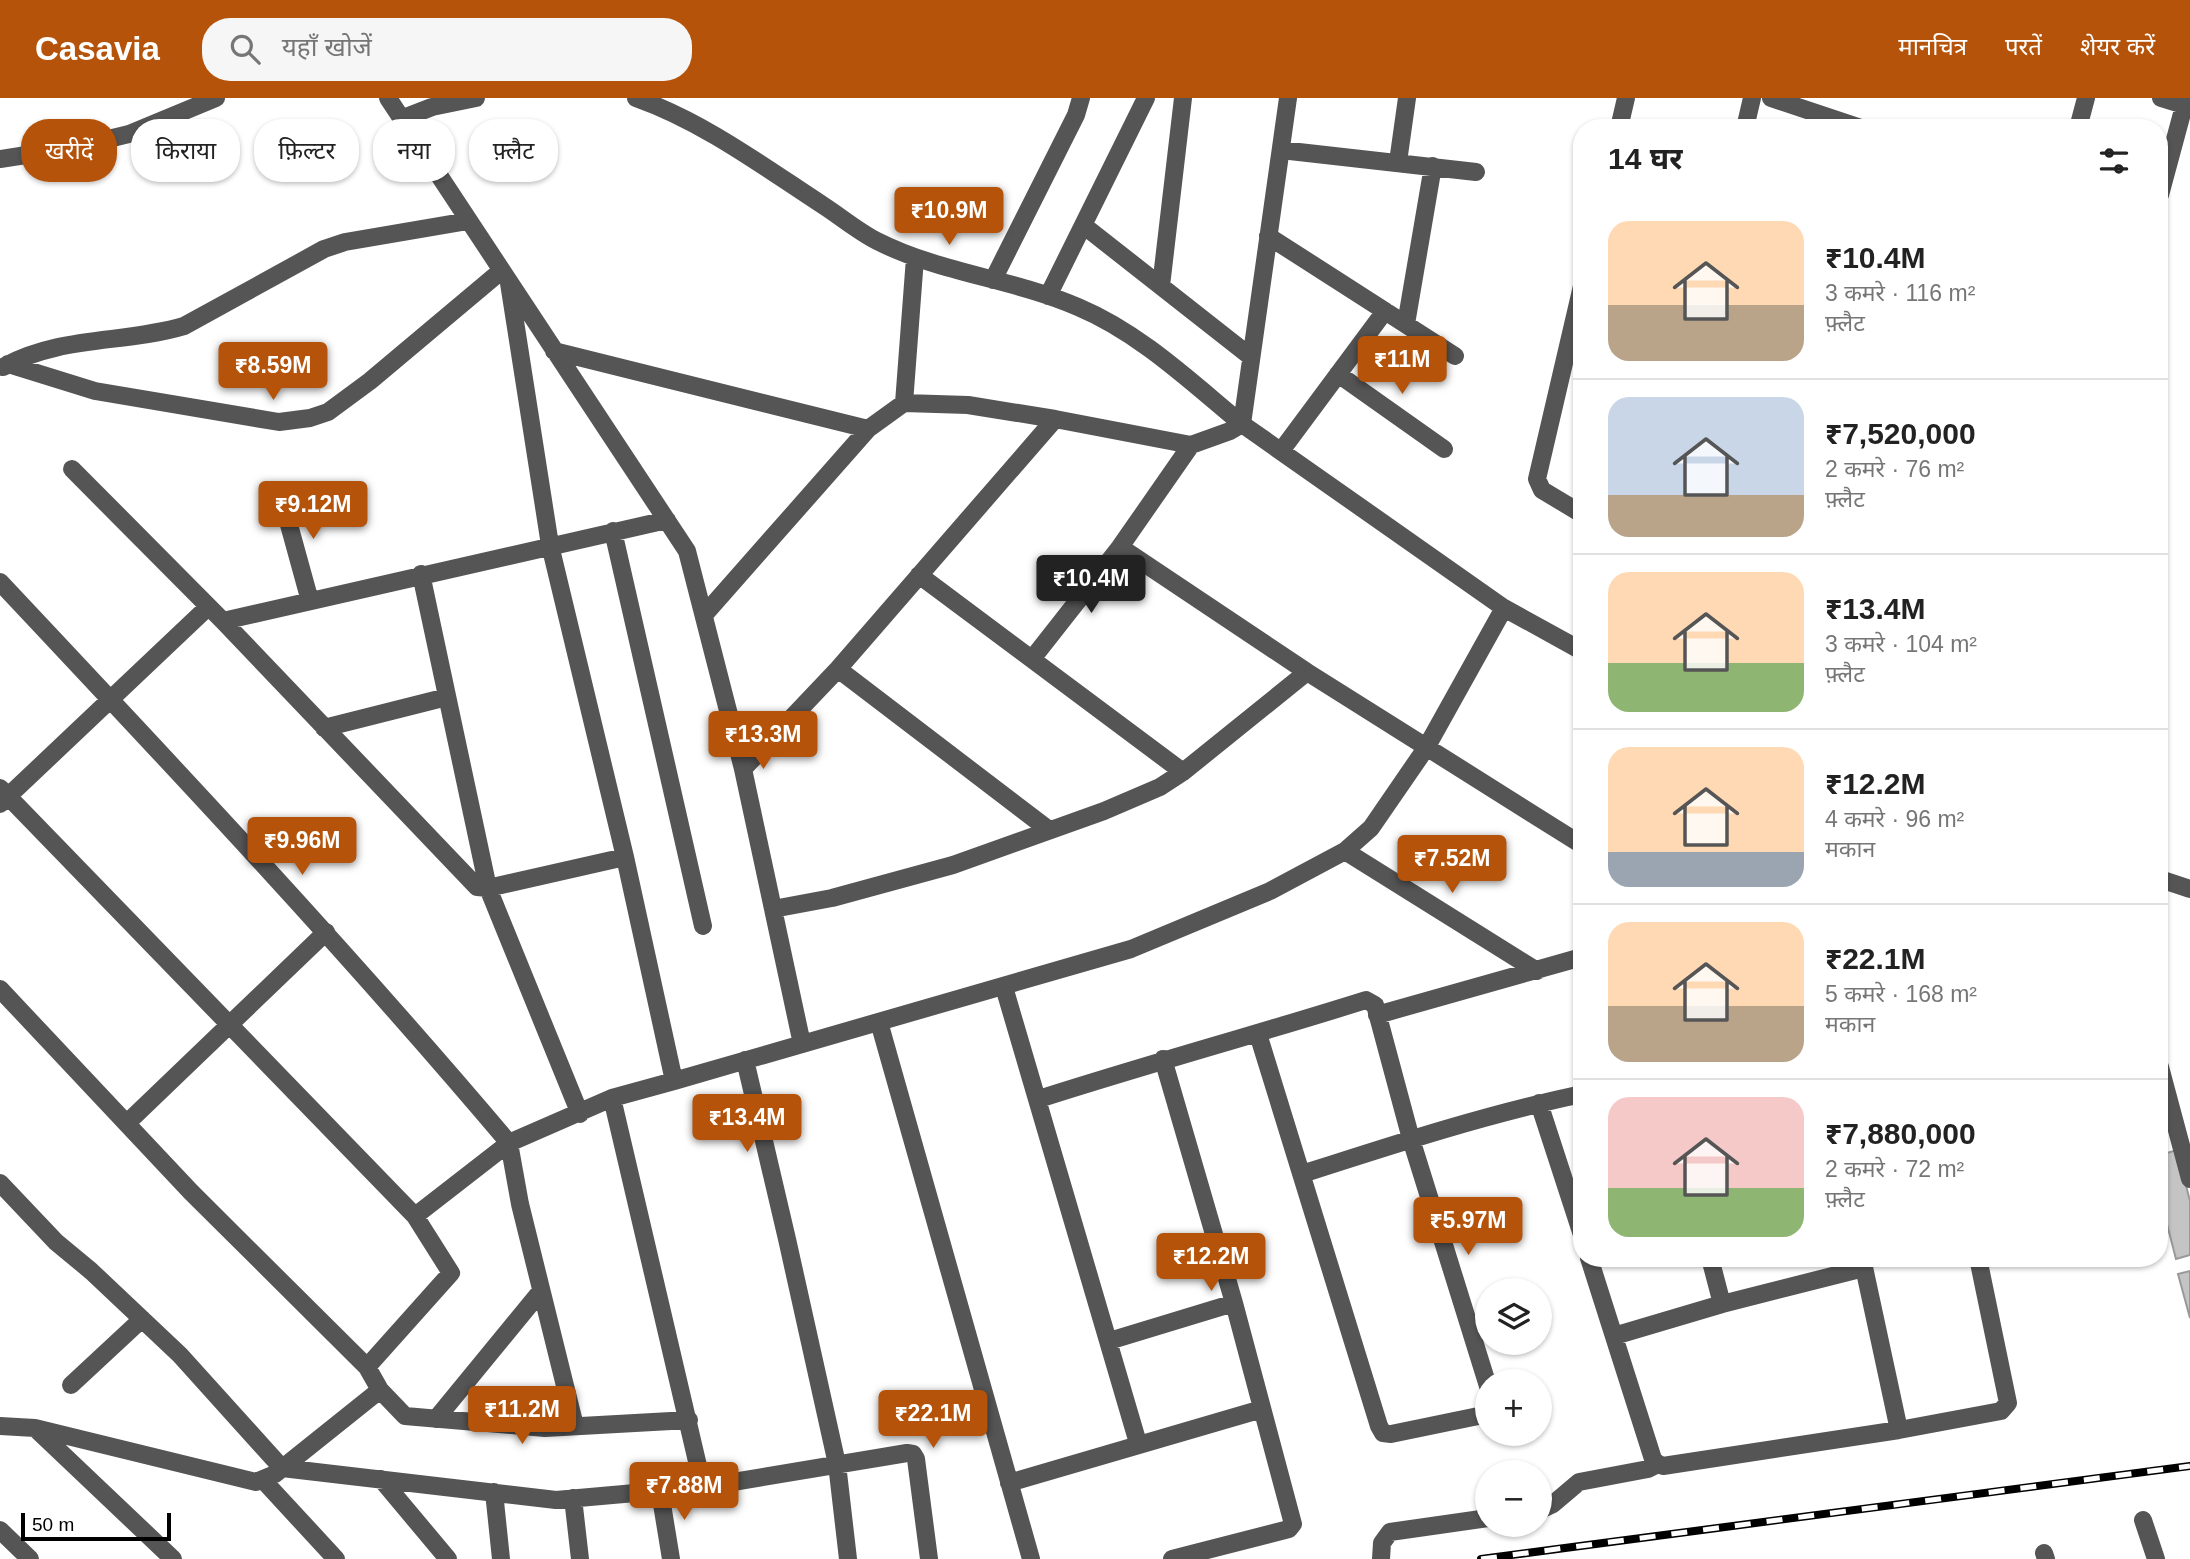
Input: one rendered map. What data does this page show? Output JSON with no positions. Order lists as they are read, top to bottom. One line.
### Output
{"scale_bar":"50 m","page":{"header":"Casavia","search":"यहाँ खोजें","nav":["मानचित्र","परतें","शेयर करें"],"chip":["खरीदें","किराया","फ़िल्टर","नया","फ़्लैट"],"heading":"14 घर","price":["₹10.9M","₹11M","₹8.59M","₹9.12M","₹10.4M","₹13.3M","₹9.96M","₹7.52M","₹13.4M","₹5.97M","₹12.2M","₹11.2M","₹22.1M","₹7.88M"],"list":[{"name":"₹10.4M","note":"3 कमरे · 116 m² · फ़्लैट"},{"name":"₹7,520,000","note":"2 कमरे · 76 m² · फ़्लैट"},{"name":"₹13.4M","note":"3 कमरे · 104 m² · फ़्लैट"},{"name":"₹12.2M","note":"4 कमरे · 96 m² · मकान"},{"name":"₹22.1M","note":"5 कमरे · 168 m² · मकान"},{"name":"₹7,880,000","note":"2 कमरे · 72 m² · फ़्लैट"}],"map_buttons":["+","−"],"scale":"50 m"}}
